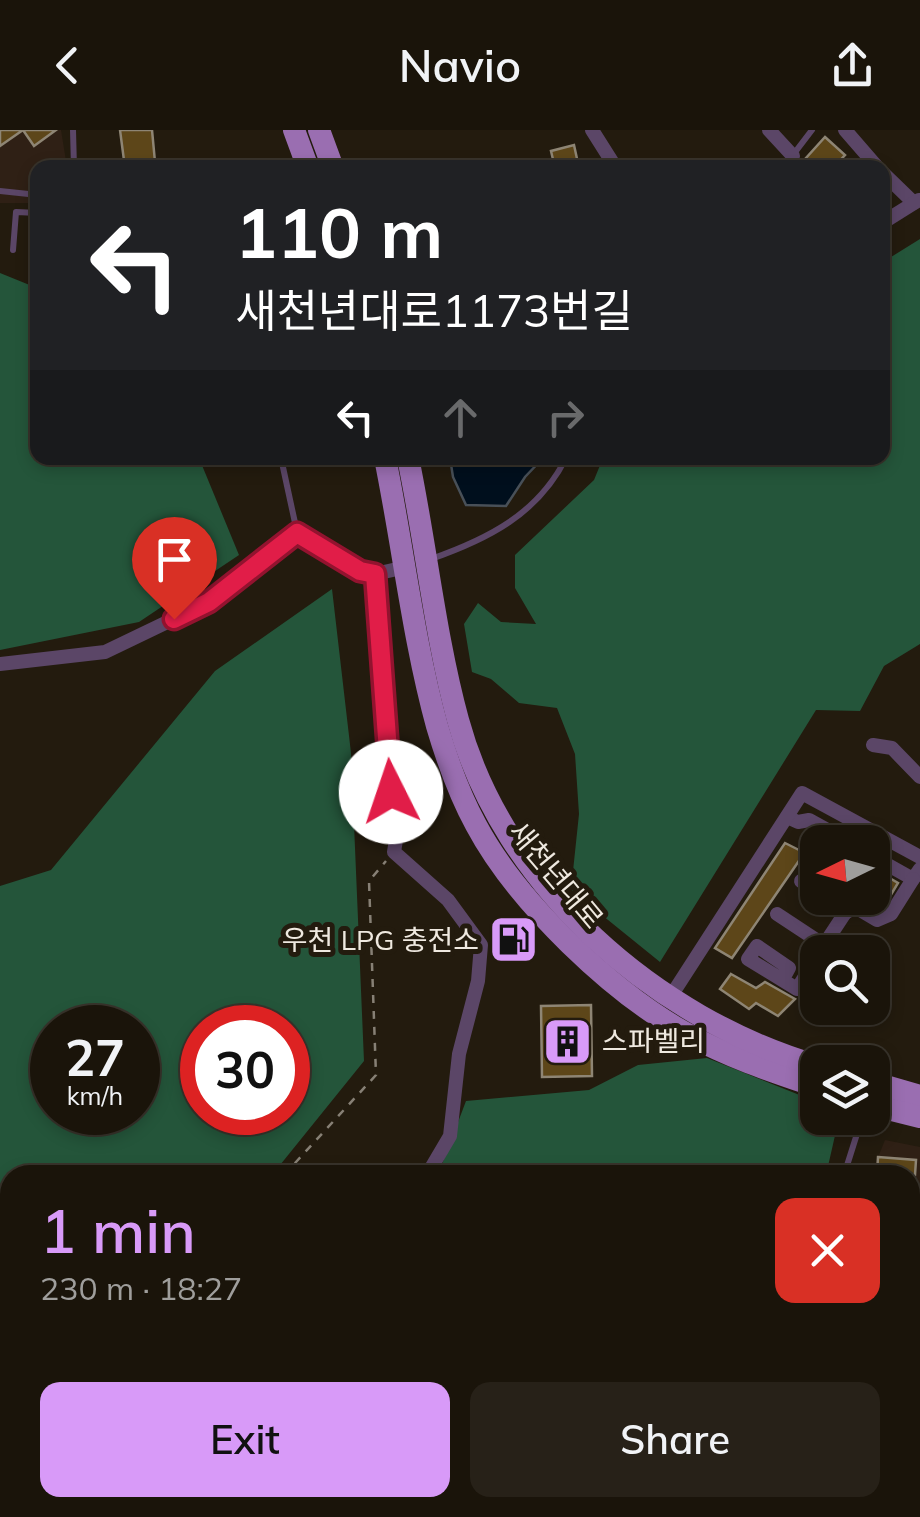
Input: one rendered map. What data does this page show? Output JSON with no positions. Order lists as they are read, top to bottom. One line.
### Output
{"streets":{"main road":["새천년대로"]},"places":{"fuel station":["우천 LPG 충전소"],"building":["스파벨리"]},"north":"left","page":{"header":"Navio","turn":["110 m","새천년대로1173번길"],"speed":"27 km/h","limit":"30","heading":["1 min","230 m · 18:27"],"buttons":["Exit","Share"]}}
